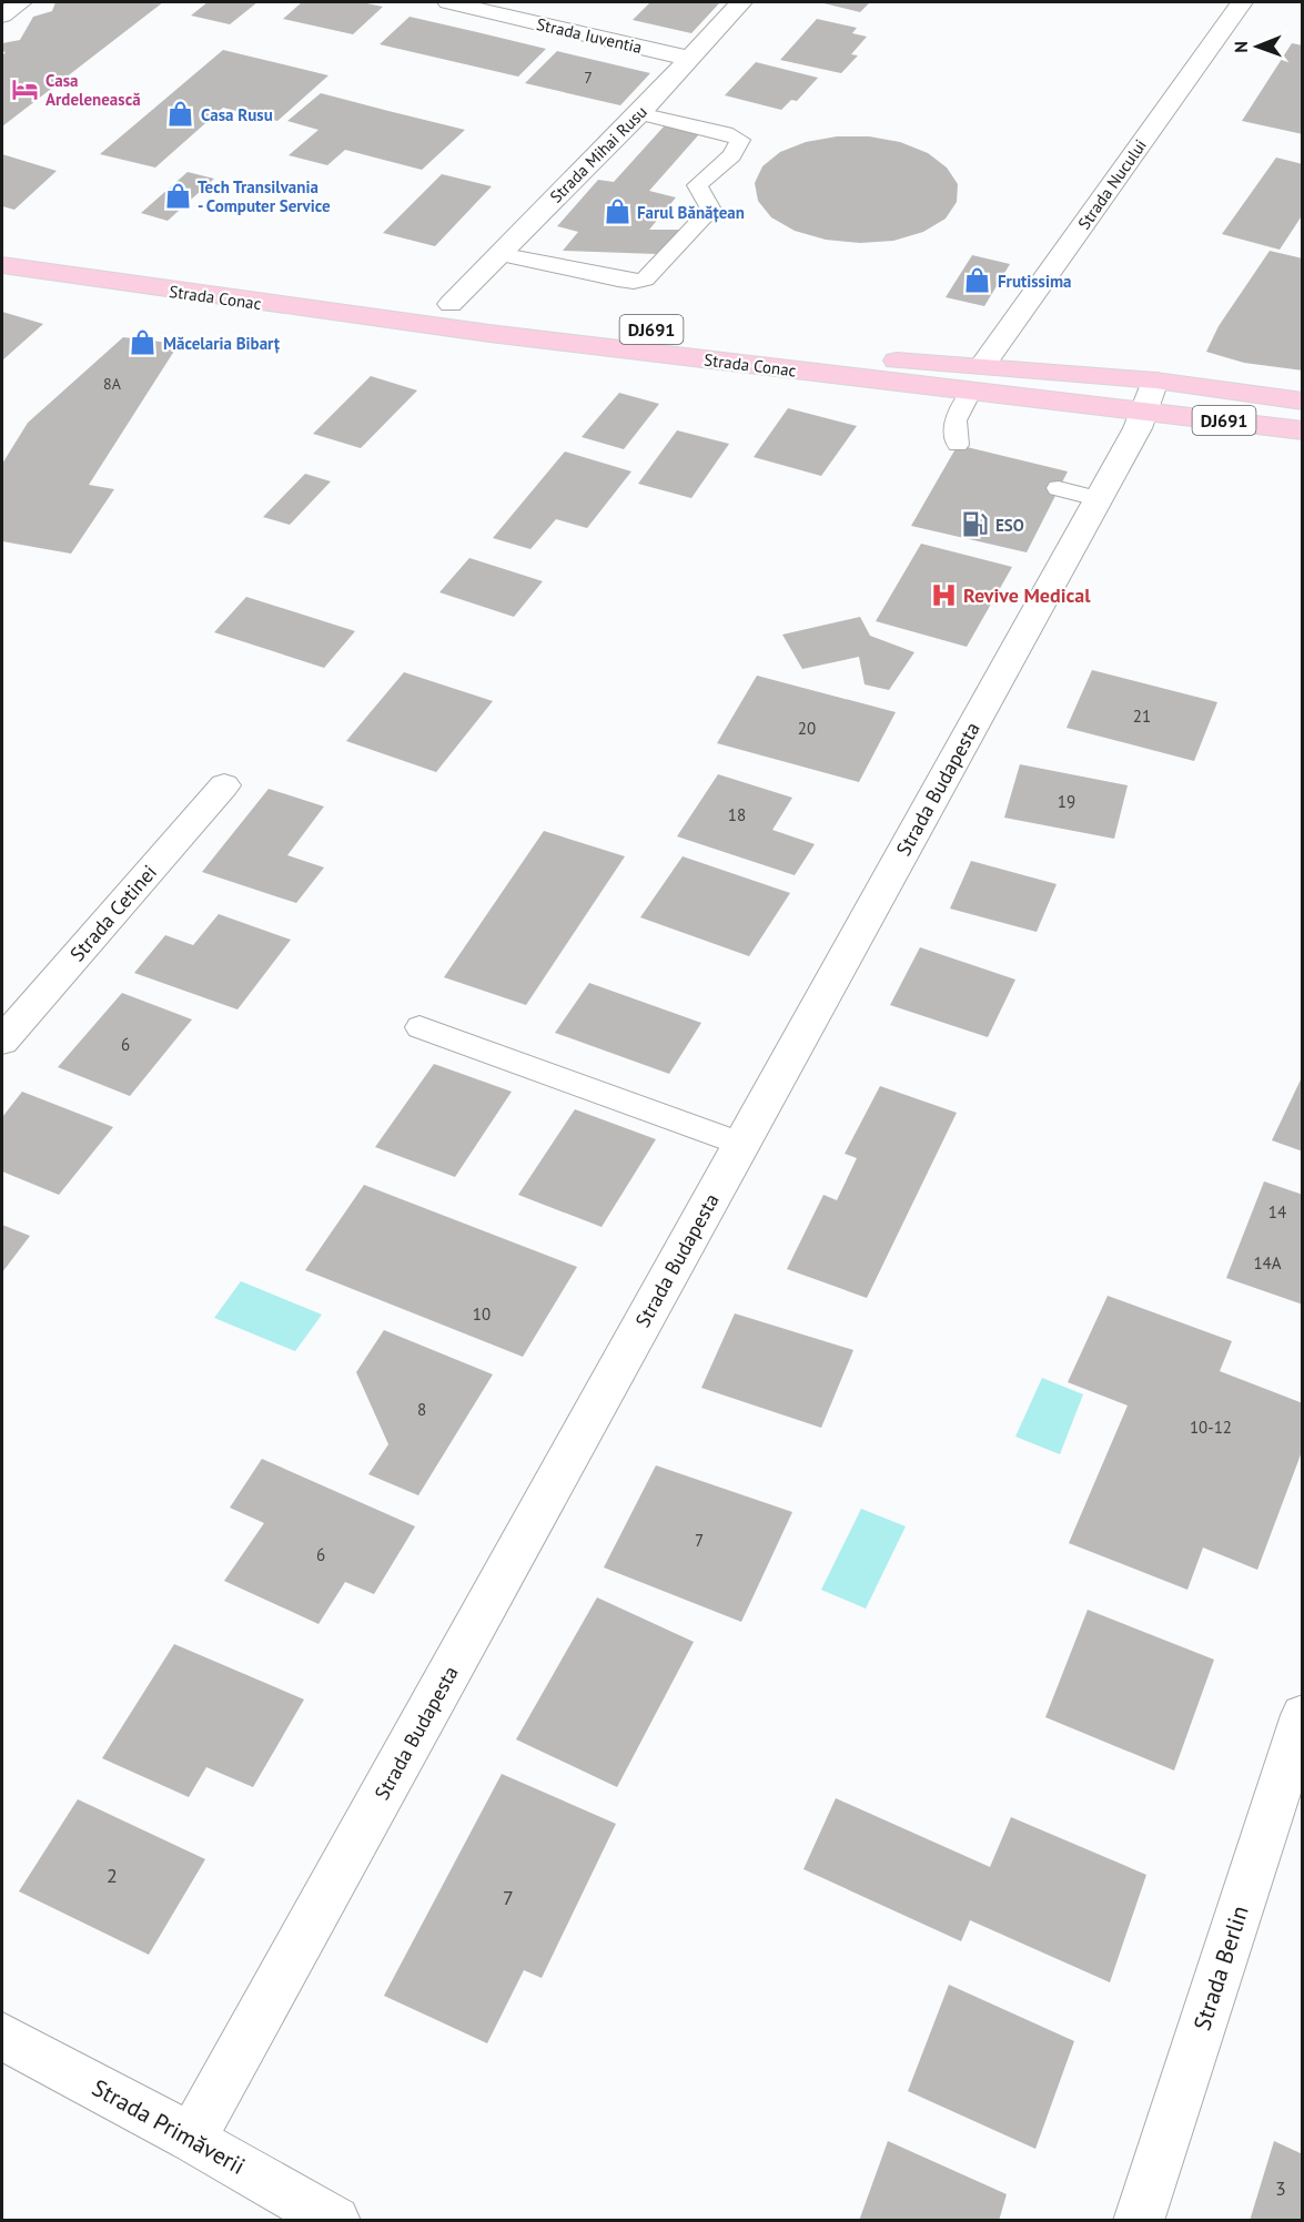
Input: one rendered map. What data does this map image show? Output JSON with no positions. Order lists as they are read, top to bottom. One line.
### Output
{"streets":{"main road":["Strada Conac","DJ691"],"street":["Strada Iuventia","Strada Mihai Rusu","Strada Nucului","Strada Budapesta","Strada Cetinei","Strada Berlin","Strada Primăverii"]},"crossings":[["Strada Iuventia","Strada Mihai Rusu"],["Strada Mihai Rusu","Strada Conac"],["Strada Nucului","Strada Conac"],["Strada Conac","Strada Budapesta"],["Strada Budapesta","Strada Primăverii"]],"places":{"hotel":["Casa Ardelenească"],"shop":["Casa Rusu","Tech Transilvania - Computer Service","Farul Bănățean","Frutissima","Măcelaria Bibarț"],"fuel station":["ESO"],"hospital":["Revive Medical"]},"house_numbers":["7","8A","21","20","19","18","6","14","14A","10","8","10-12","7","6","2","7","3"],"north":"left"}
